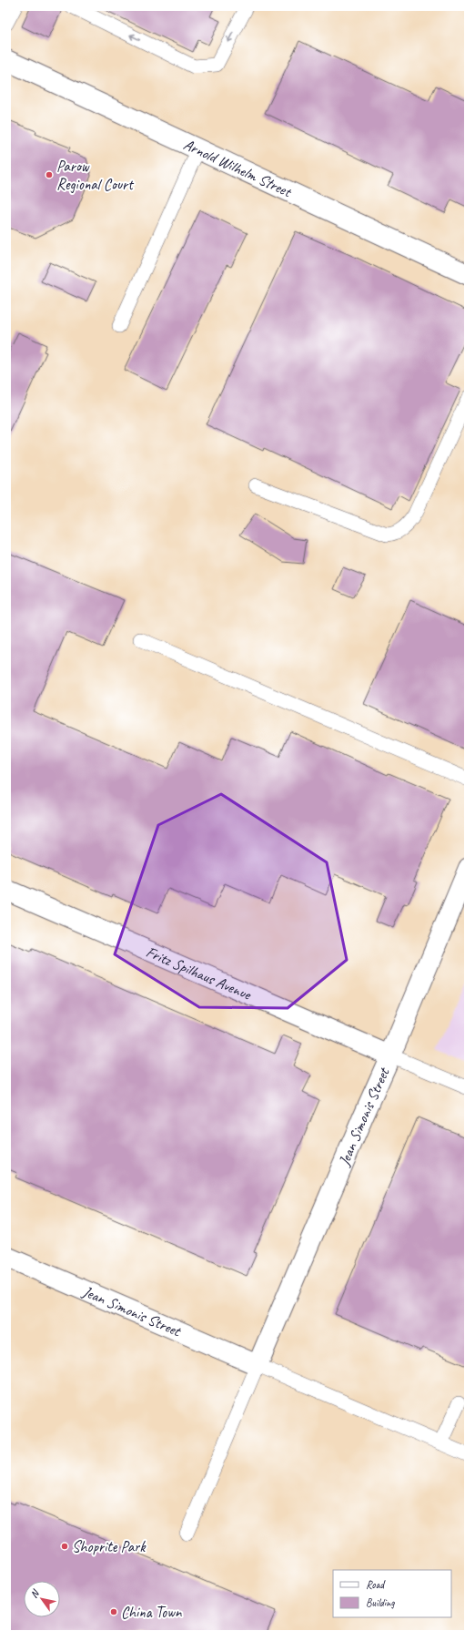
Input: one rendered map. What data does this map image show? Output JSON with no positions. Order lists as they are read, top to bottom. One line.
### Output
{"streets":{"street":["Arnold Wilhelm Street","Fritz Spilhaus Avenue","Jean Simonis Street"]},"crossings":[["Fritz Spilhaus Avenue","Jean Simonis Street"]],"places":["Parow Regional Court","Shoprite Park","China Town"],"legend":["Road","Building"],"north":"top left"}
